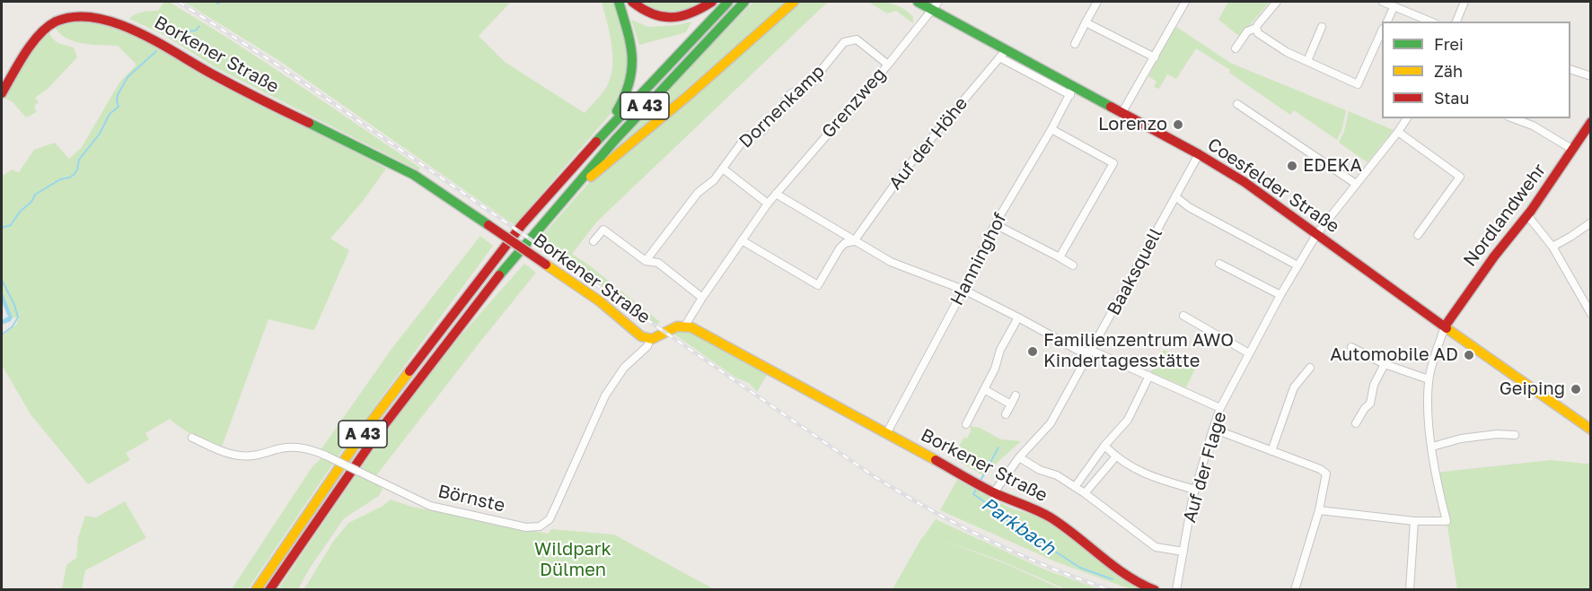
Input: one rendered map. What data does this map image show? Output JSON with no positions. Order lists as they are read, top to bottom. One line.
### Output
{"streets":{"main road":["Borkener Straße","A 43","Coesfelder Straße","Nordlandwehr"],"street":["Grenzweg","Dornenkamp","Auf der Höhe","Hanninghof","Baaksquell","Auf der Flage","Börnste"]},"crossings":[["Borkener Straße","Grenzweg"],["Borkener Straße","Hanninghof"],["Borkener Straße","Baaksquell"],["Borkener Straße","Börnste"],["Grenzweg","Dornenkamp"],["Grenzweg","Auf der Höhe"],["Grenzweg","Coesfelder Straße"],["Auf der Höhe","Coesfelder Straße"],["Coesfelder Straße","Nordlandwehr"],["Coesfelder Straße","Hanninghof"],["Coesfelder Straße","Baaksquell"],["Coesfelder Straße","Auf der Flage"]],"water":["Parkbach"],"parks":["Wildpark Dülmen"],"places":["Lorenzo","EDEKA","Familienzentrum AWO Kindertagesstätte","Automobile AD","Geiping"],"legend":["Frei","Zäh","Stau"]}
